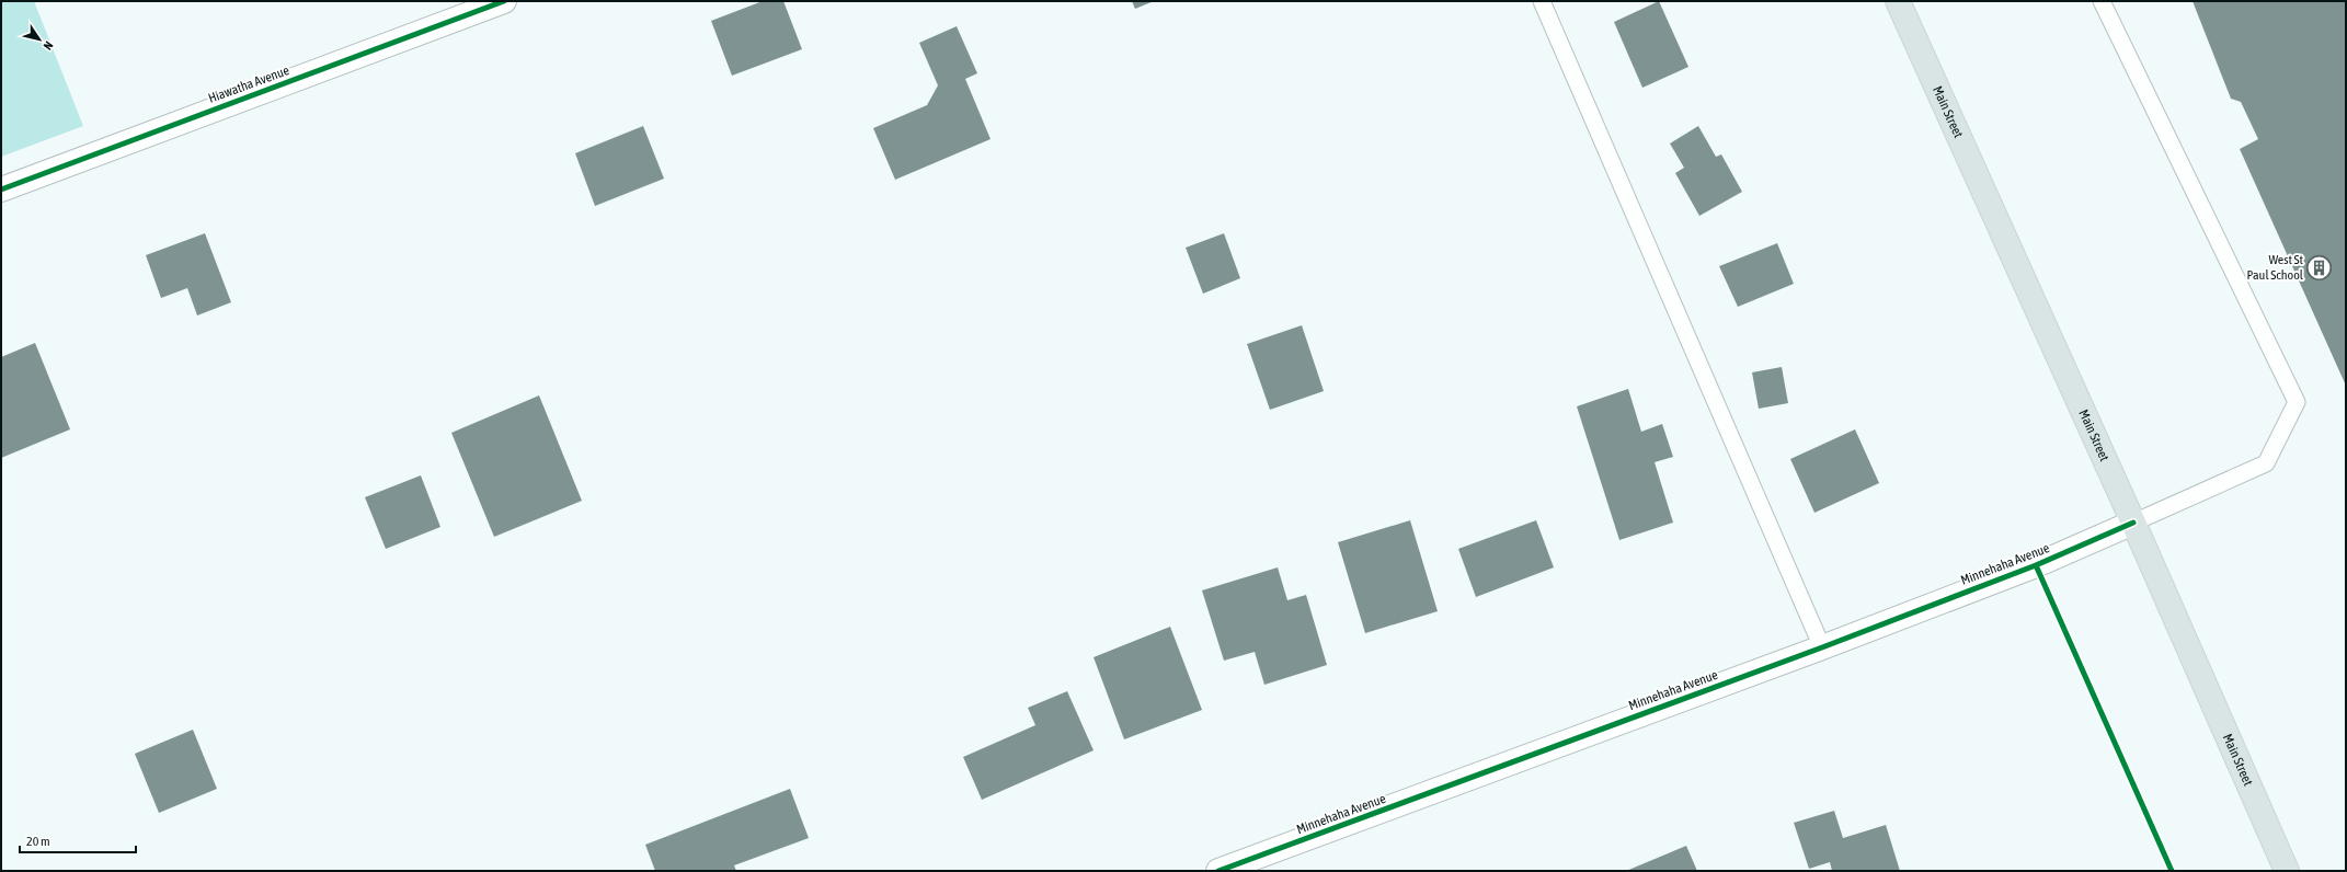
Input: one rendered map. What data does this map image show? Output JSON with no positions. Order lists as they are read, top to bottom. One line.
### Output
{"streets":{"main road":["Main Street"],"street":["Hiawatha Avenue","Minnehaha Avenue"]},"crossings":[["Main Street","Minnehaha Avenue"]],"places":{"building":["West St Paul School"]},"scale_bar":"20 m","north":"bottom right"}
